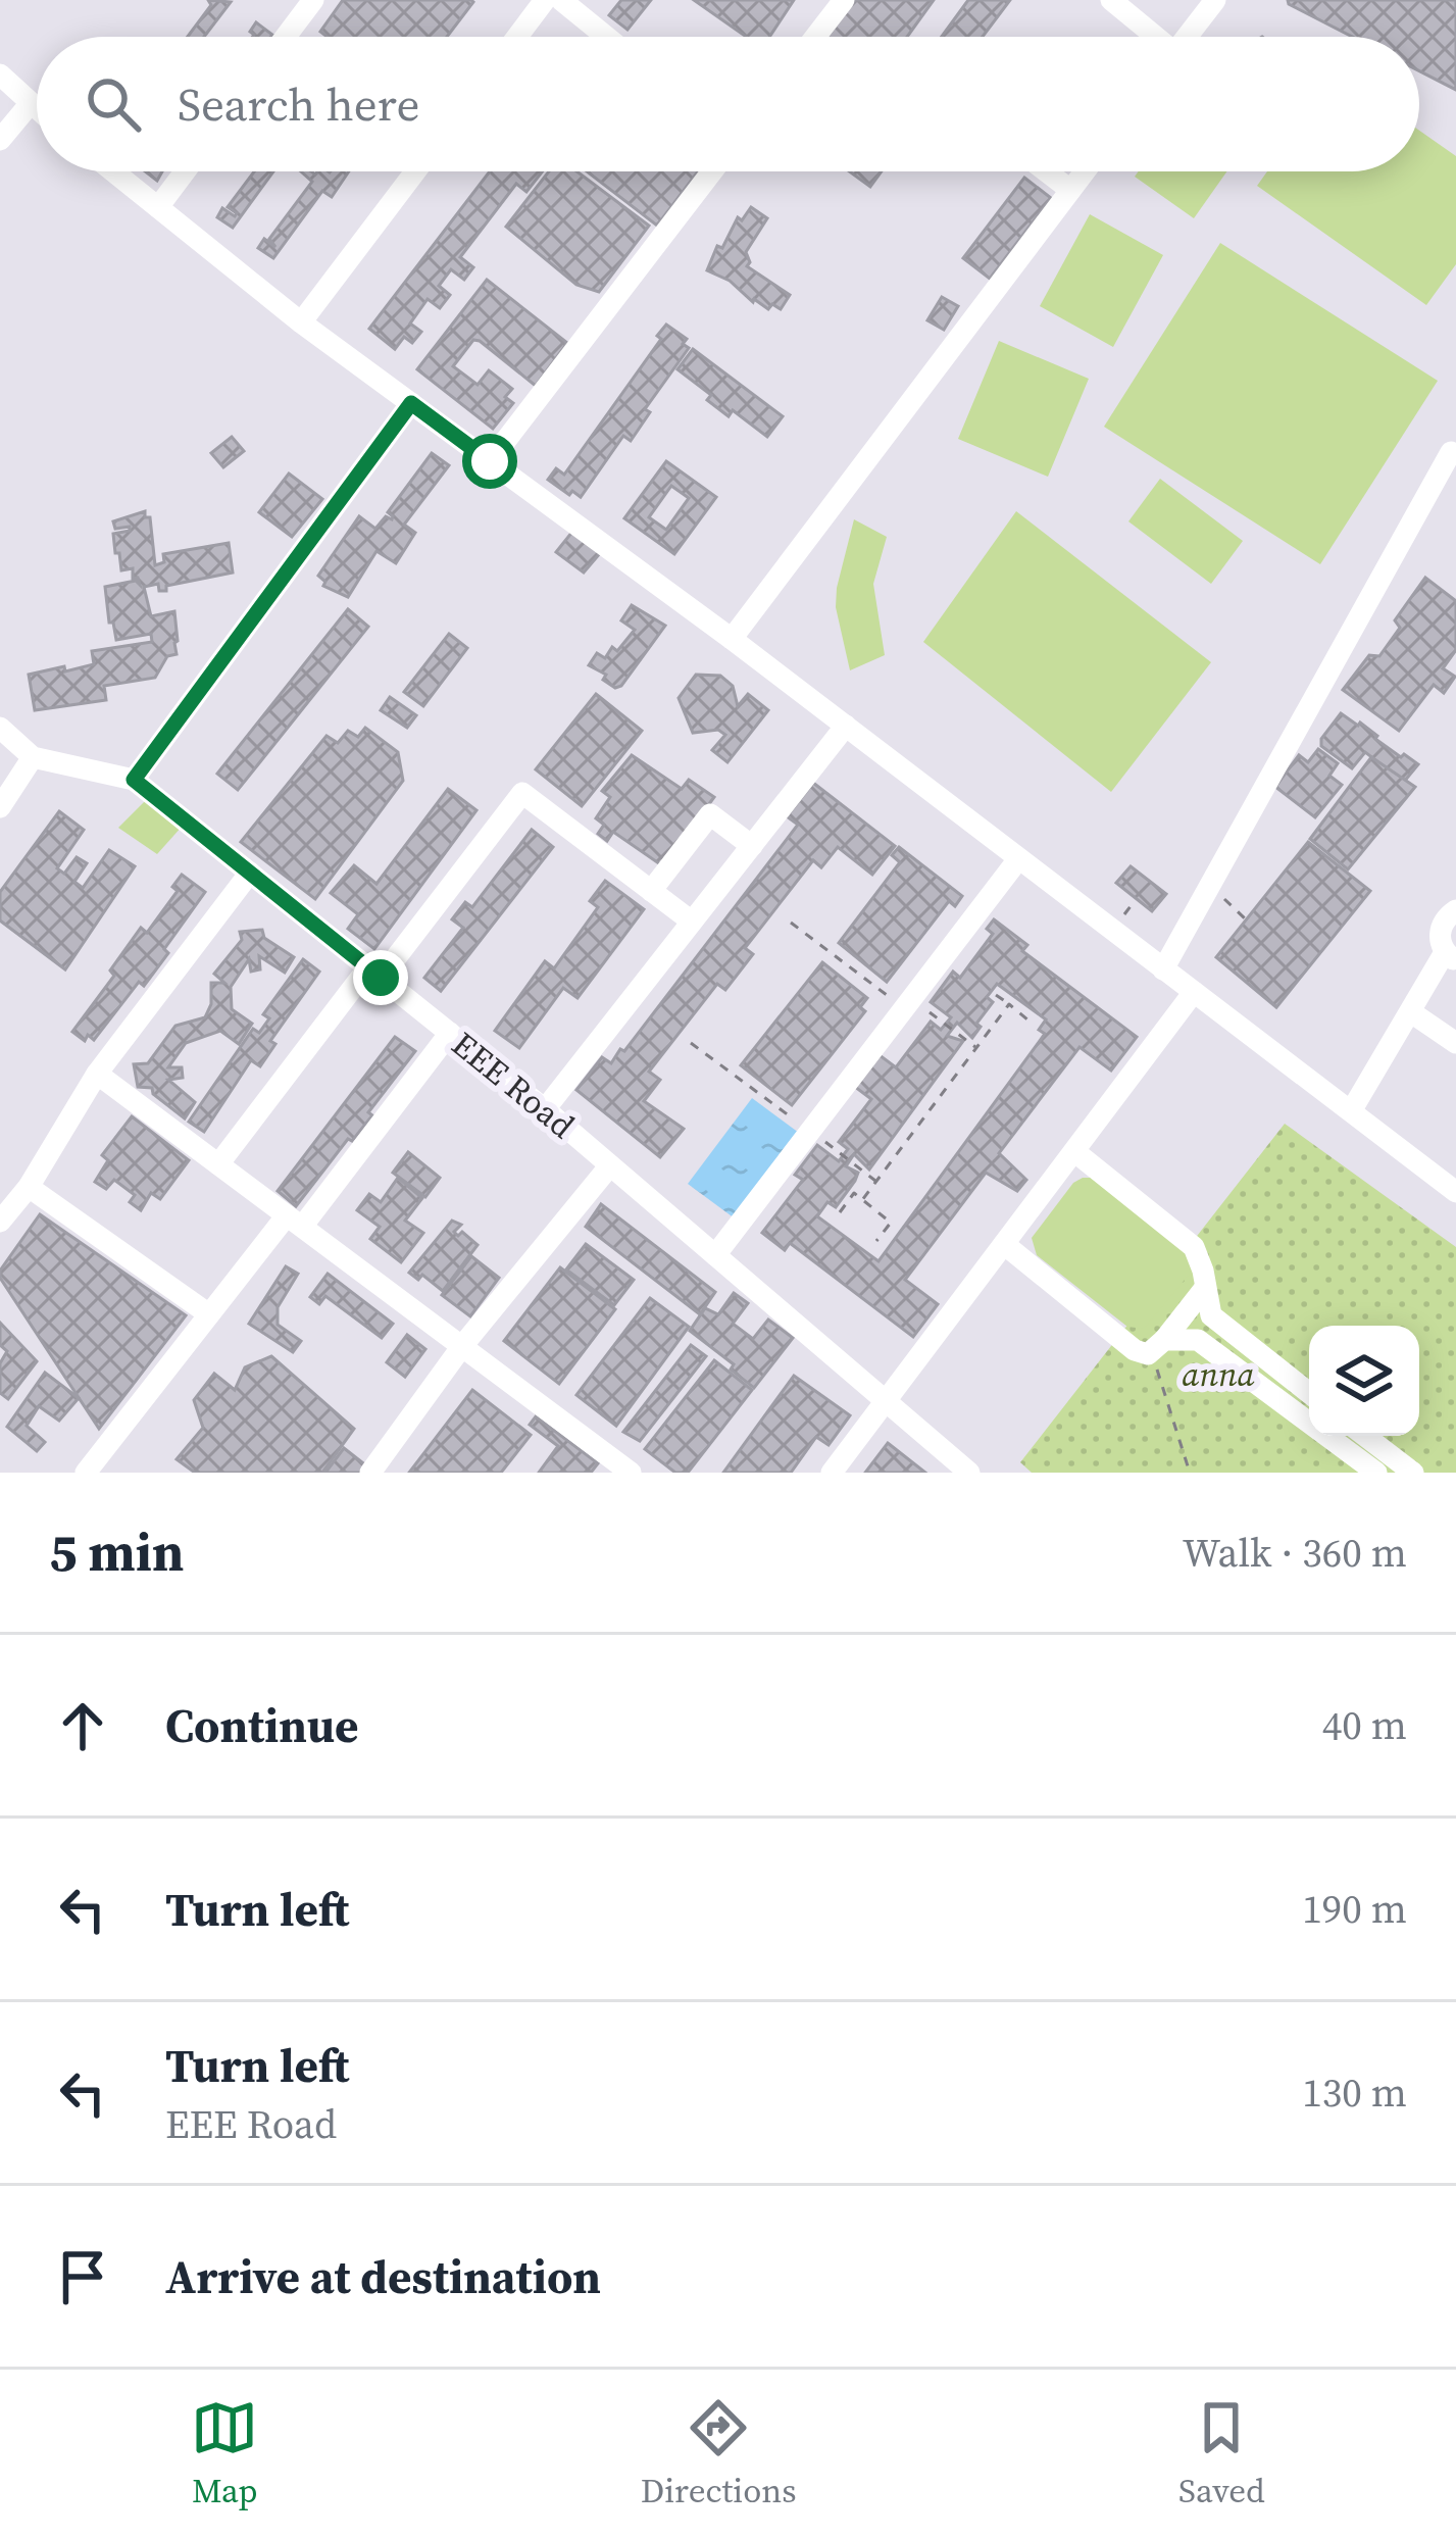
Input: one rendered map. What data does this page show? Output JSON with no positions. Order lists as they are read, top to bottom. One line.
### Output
{"streets":{"street":["EEE Road"]},"parks":["anna"],"page":{"search":"Search here","heading":["5 min","Walk · 360 m"],"list":[["Continue","40 m"],["Turn left","190 m"],["Turn left","EEE Road","130 m"],"Arrive at destination"],"nav":["Map","Directions","Saved"]}}
